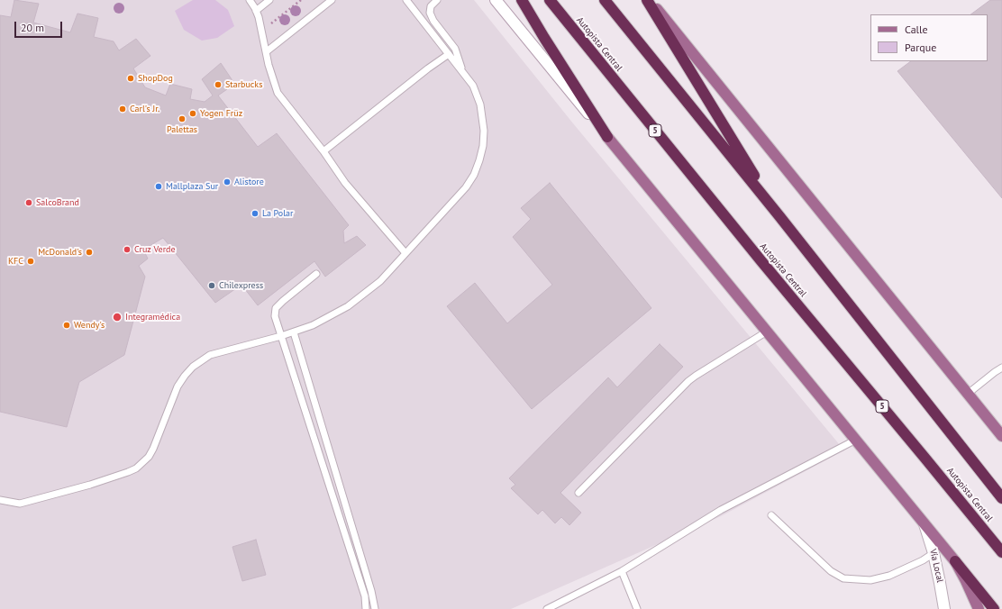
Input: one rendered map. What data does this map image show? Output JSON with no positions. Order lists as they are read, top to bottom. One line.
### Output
{"streets":{"highway":["Autopista Central","5"],"main road":["Vía Local"]},"places":["ShopDog","Starbucks","Carl's Jr.","Yogen Früz","Palettas","Alistore","Mallplaza Sur","SalcoBrand","La Polar","Cruz Verde","McDonald's","KFC","Chilexpress","Integramédica","Wendy's"],"legend":["Calle","Parque"],"scale_bar":"20 m"}
